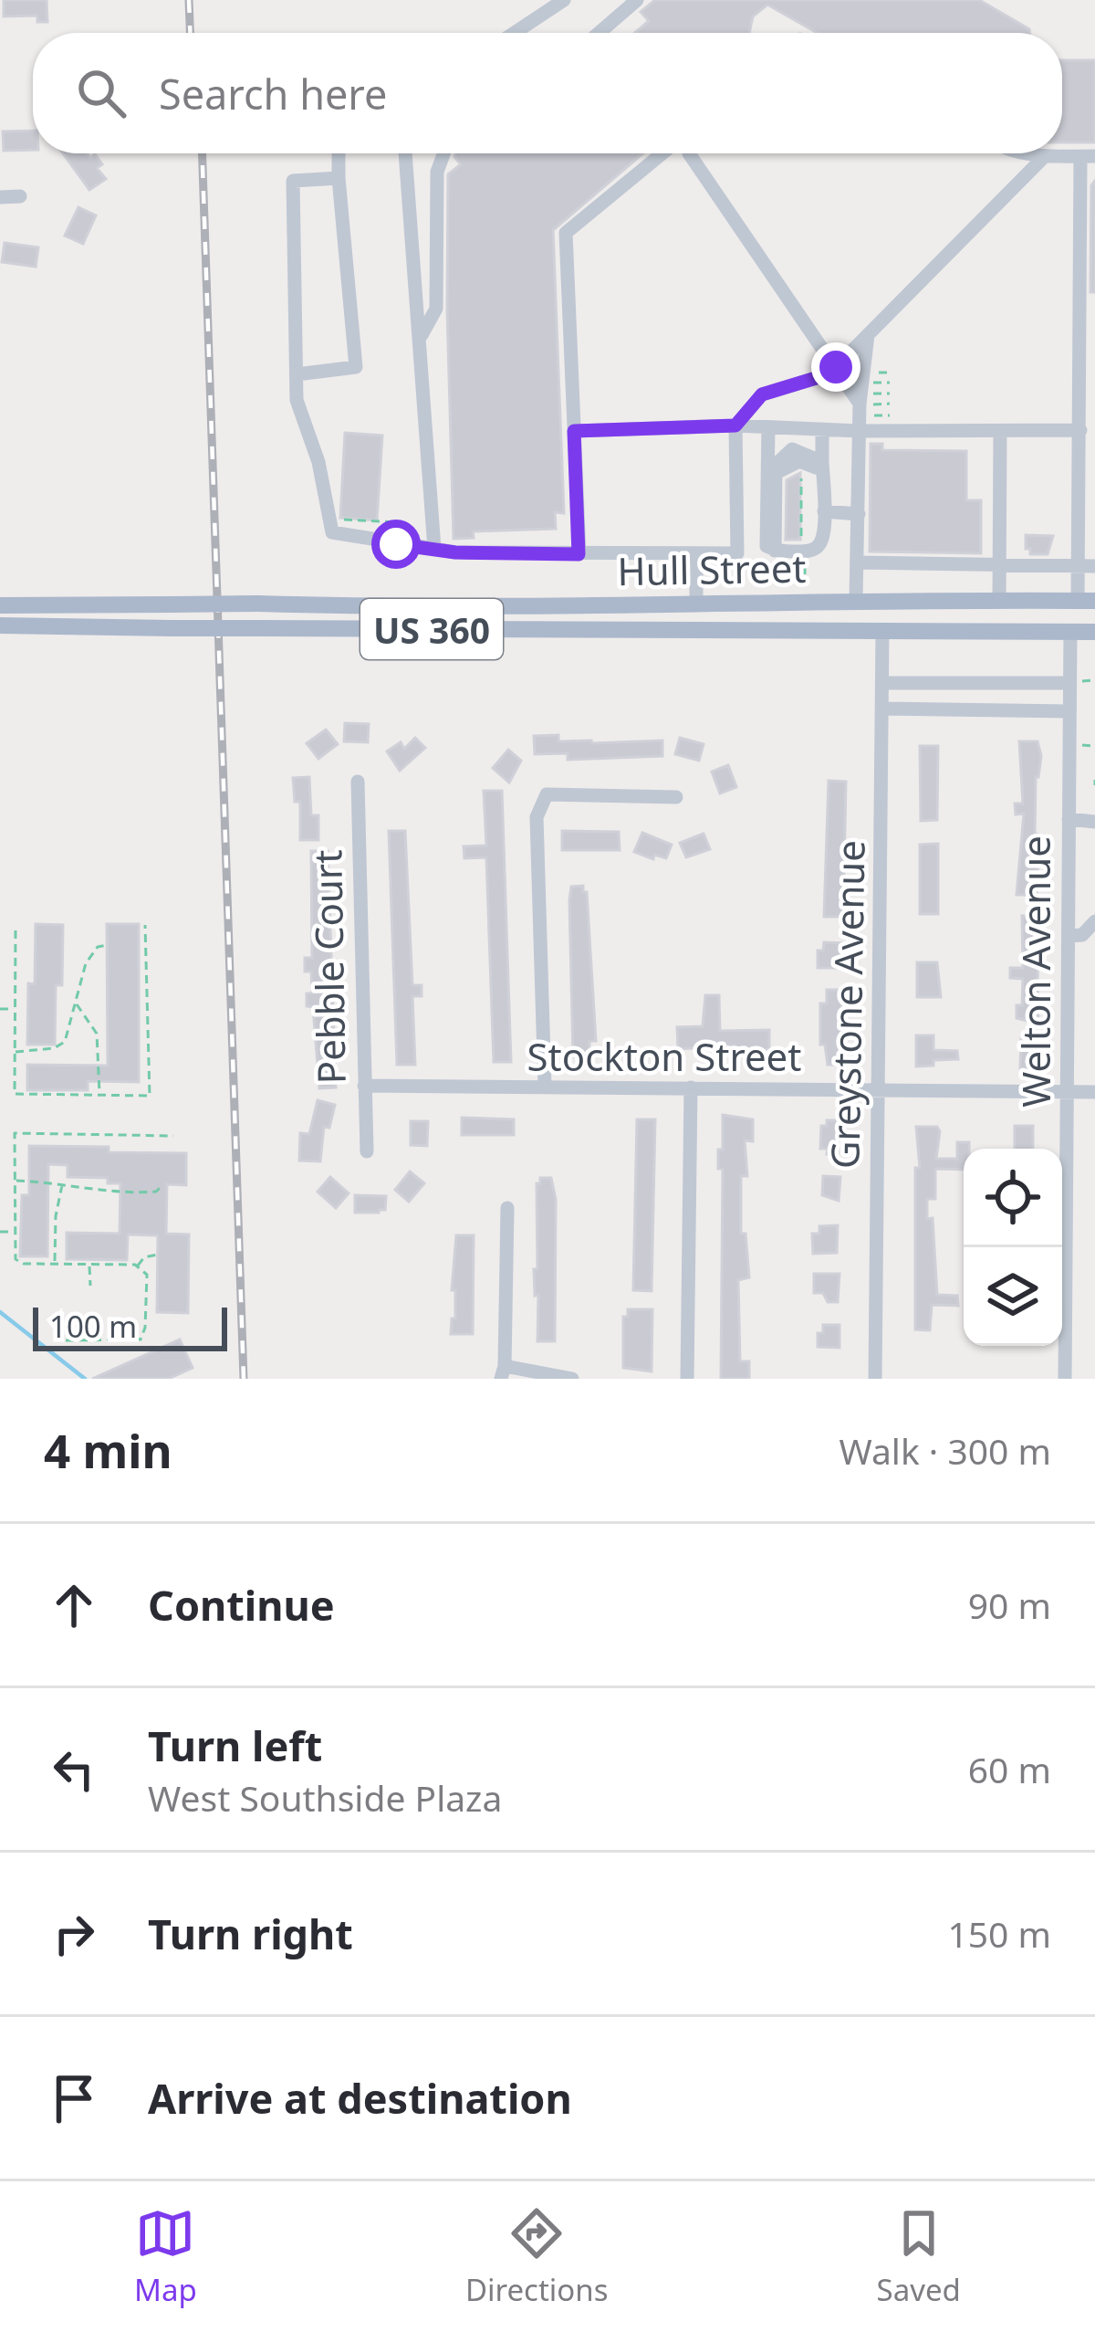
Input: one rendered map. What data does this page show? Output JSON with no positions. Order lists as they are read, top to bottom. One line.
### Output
{"streets":{"main road":["Hull Street","US 360"],"street":["Pebble Court","Welton Avenue","Greystone Avenue","Stockton Street"]},"crossings":[["Hull Street","Welton Avenue"],["Hull Street","Greystone Avenue"],["Pebble Court","Stockton Street"],["Welton Avenue","Stockton Street"],["Greystone Avenue","Stockton Street"]],"scale_bar":"100 m","page":{"search":"Search here","scale":"100 m","heading":["4 min","Walk · 300 m"],"list":[["Continue","90 m"],["Turn left","West Southside Plaza","60 m"],["Turn right","150 m"],"Arrive at destination"],"nav":["Map","Directions","Saved"]}}
